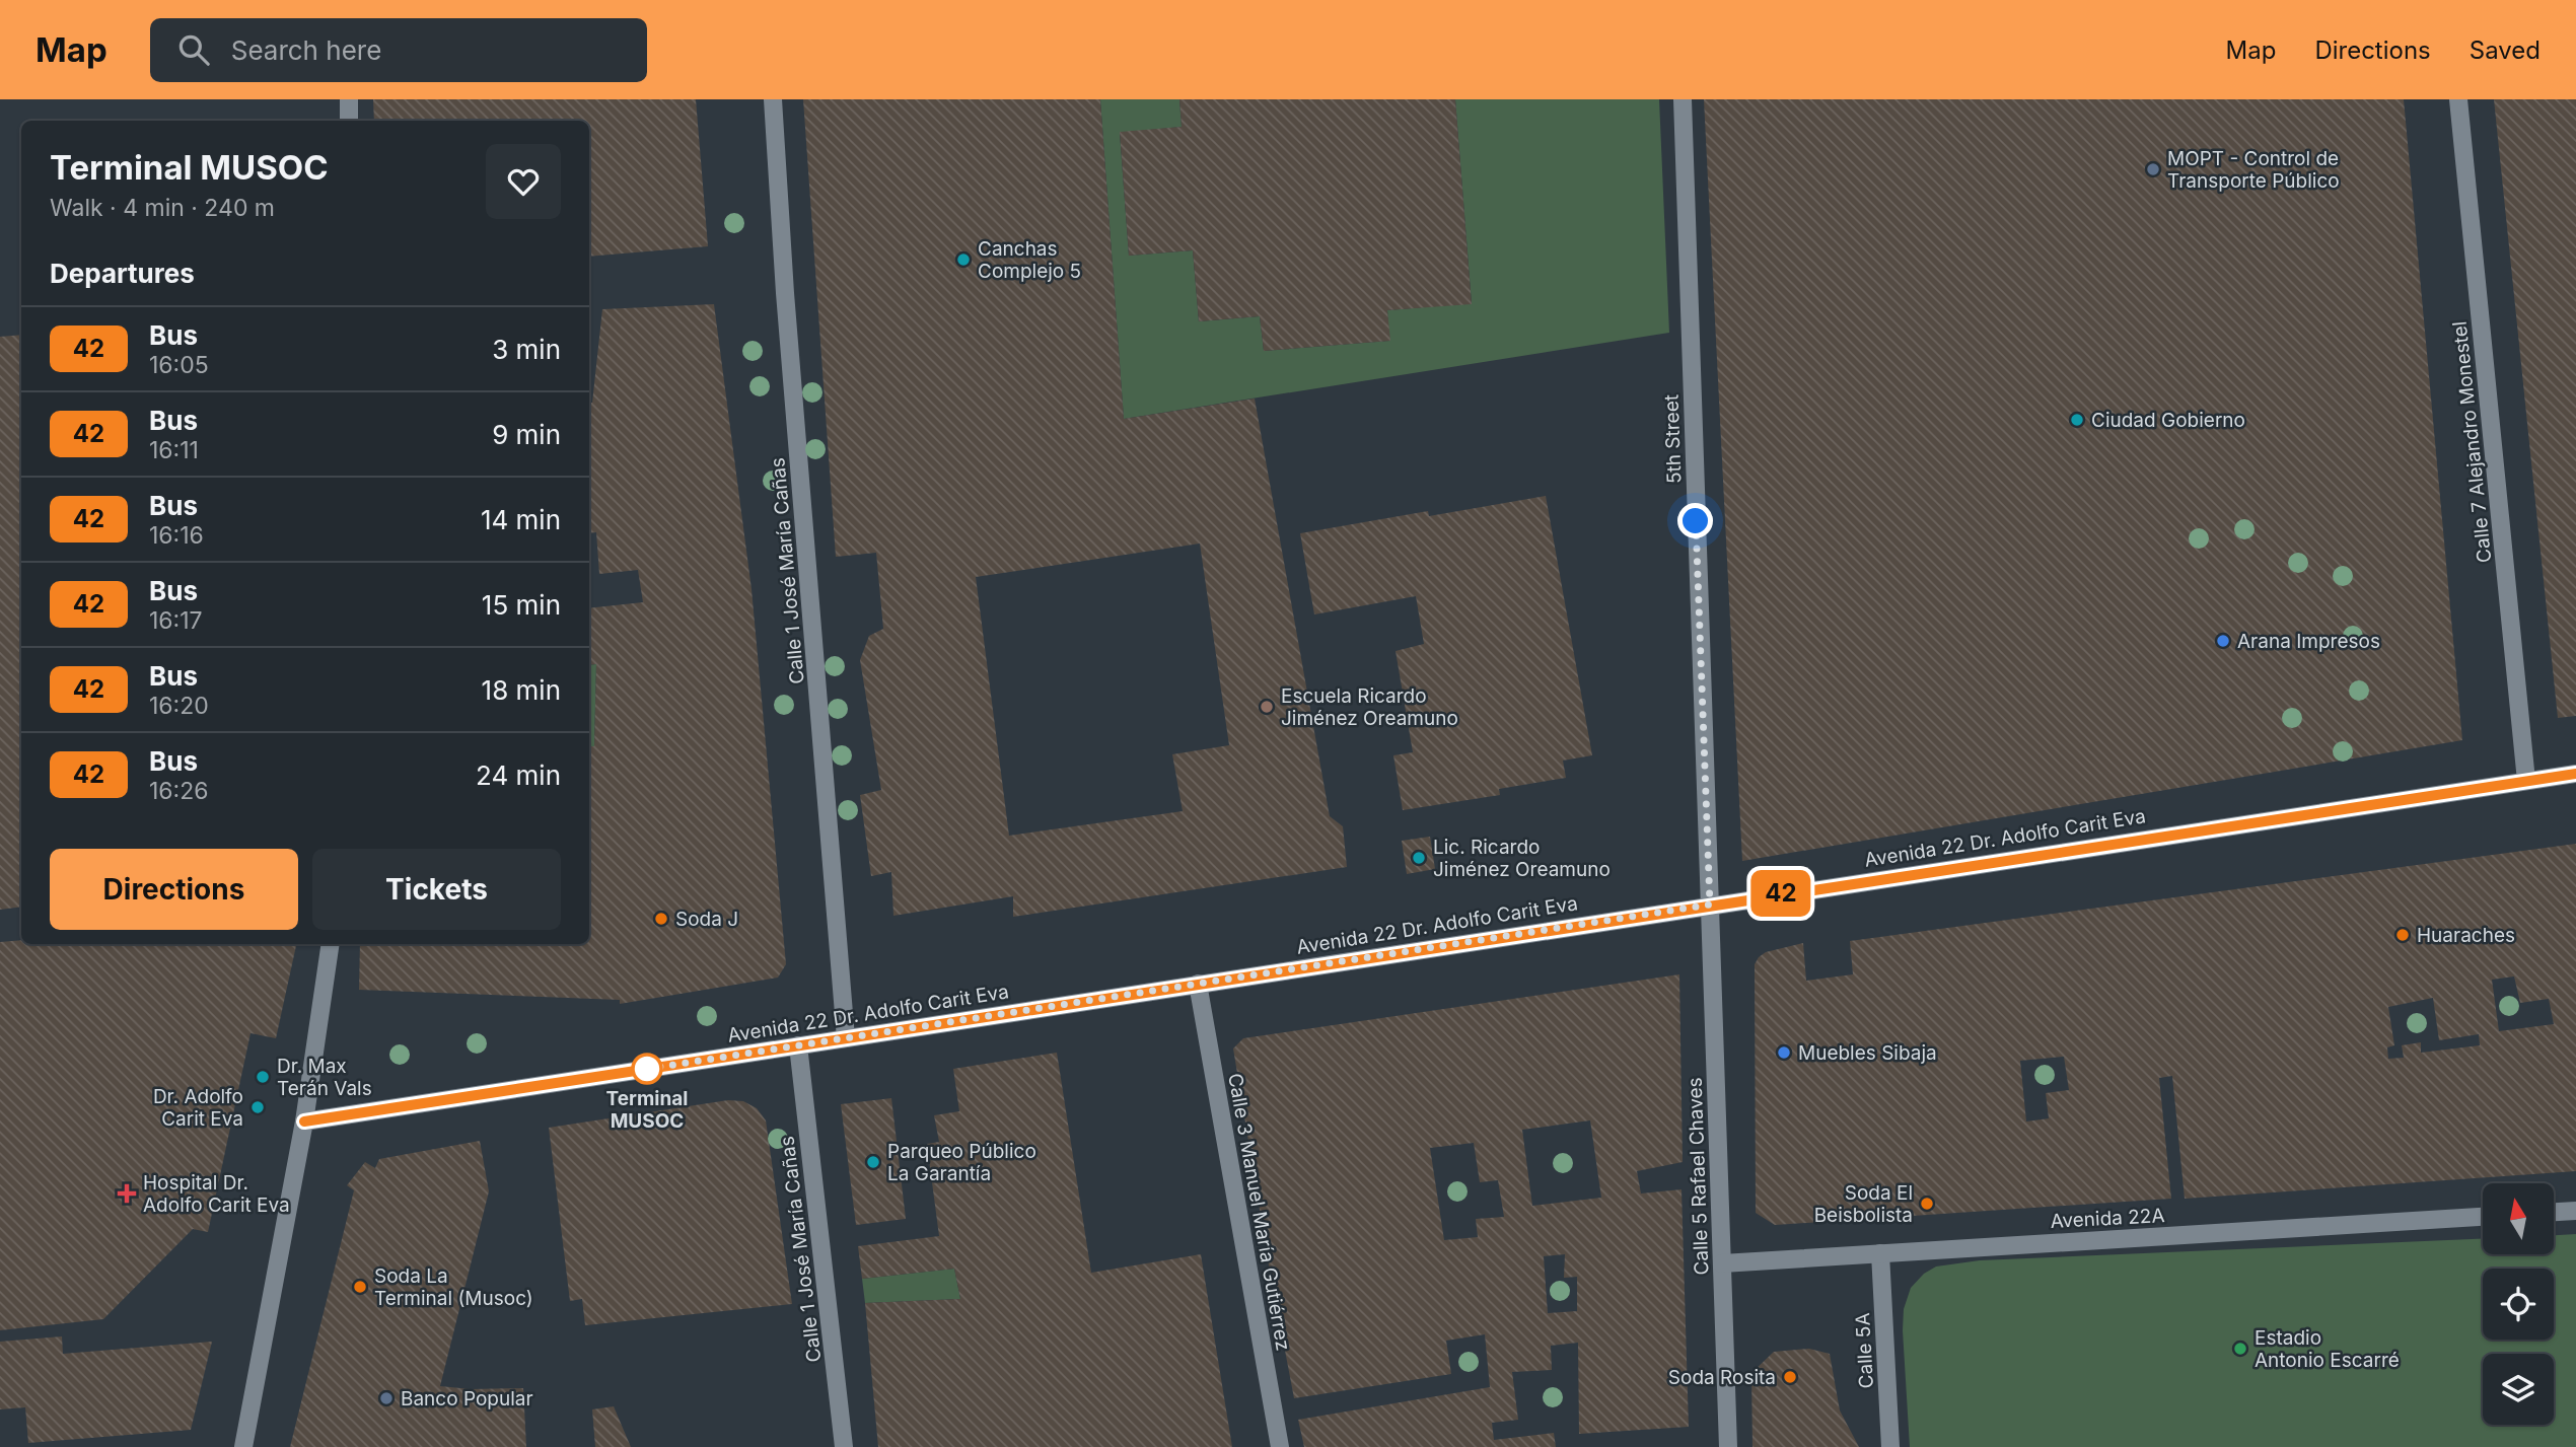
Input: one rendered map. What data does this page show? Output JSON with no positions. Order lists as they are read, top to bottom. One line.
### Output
{"streets":{"street":["5th Street","Calle 7 Alejandro Monestel","Calle 1 José María Cañas","Avenida 22 Dr. Adolfo Carit Eva","Calle 5 Rafael Chaves","Calle 3 Manuel María Gutiérrez","Avenida 22A","Calle 5A"]},"crossings":[["5th Street","Avenida 22 Dr. Adolfo Carit Eva"],["5th Street","Calle 5 Rafael Chaves"],["Calle 7 Alejandro Monestel","Avenida 22 Dr. Adolfo Carit Eva"],["Calle 1 José María Cañas","Avenida 22 Dr. Adolfo Carit Eva"],["Avenida 22 Dr. Adolfo Carit Eva","Calle 5 Rafael Chaves"],["Avenida 22 Dr. Adolfo Carit Eva","Calle 3 Manuel María Gutiérrez"],["Calle 5 Rafael Chaves","Avenida 22A"],["Avenida 22A","Calle 5A"]],"places":{"other":["MOPT - Control de Transporte Público","Canchas Complejo 5","Ciudad Gobierno","Arana Impresos","Escuela Ricardo Jiménez Oreamuno","Lic. Ricardo Jiménez Oreamuno","Soda J","Huaraches","Muebles Sibaja","Terminal MUSOC","Dr. Max Terán Vals","Dr. Adolfo Carit Eva","Parqueo Público La Garantía","Soda El Beisbolista","Soda La Terminal (Musoc)","Estadio Antonio Escarré","Soda Rosita","Banco Popular"],"health":["Hospital Dr. Adolfo Carit Eva"]},"lines":["bus line 42"],"north":"top","page":{"header":"Map","search":"Search here","nav":["Map","Directions","Saved"],"on_map":"42","heading":[["Terminal MUSOC","Walk · 4 min · 240 m"],"Departures"],"list":[{"mark":"42","name":"Bus","note":"16:05","value":"3 min"},{"mark":"42","name":"Bus","note":"16:11","value":"9 min"},{"mark":"42","name":"Bus","note":"16:16","value":"14 min"},{"mark":"42","name":"Bus","note":"16:17","value":"15 min"},{"mark":"42","name":"Bus","note":"16:20","value":"18 min"},{"mark":"42","name":"Bus","note":"16:26","value":"24 min"}],"buttons":["Directions","Tickets"]}}
